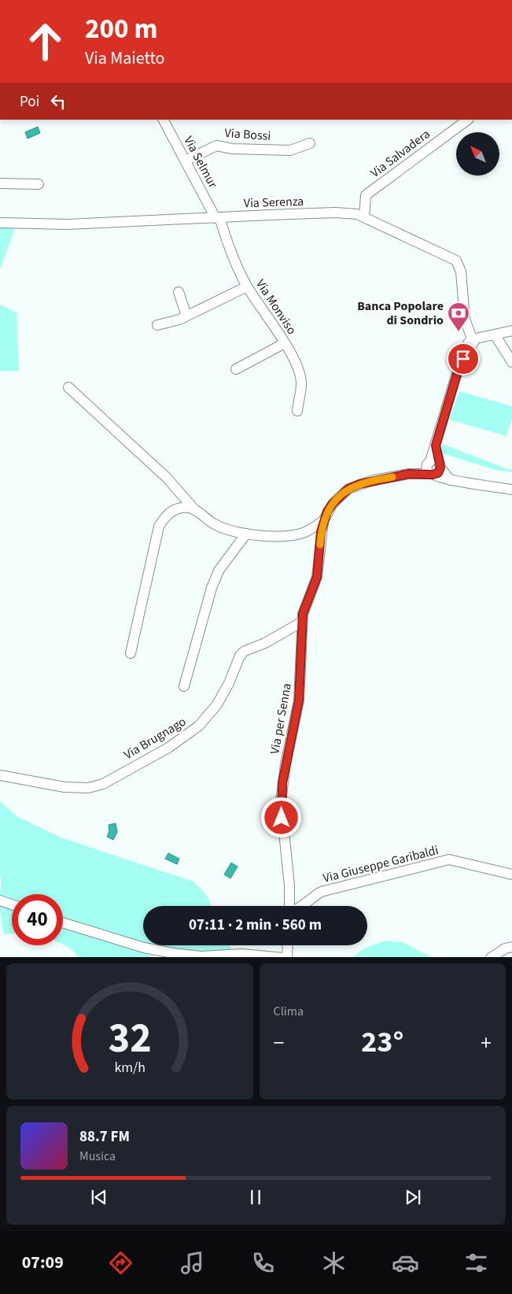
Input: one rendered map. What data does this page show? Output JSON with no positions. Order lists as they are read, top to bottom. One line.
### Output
{"streets":{"street":["Via Bossi","Via Salvadera","Via Selmur","Via Serenza","Via Monviso","Via per Senna","Via Brugnago","Via Giuseppe Garibaldi"]},"crossings":[["Via Bossi","Via Selmur"],["Via Salvadera","Via Serenza"],["Via Selmur","Via Serenza"],["Via Selmur","Via Monviso"],["Via Serenza","Via Monviso"],["Via per Senna","Via Brugnago"]],"places":{"bank":["Banca Popolare di Sondrio"]},"north":"top left","page":{"turn":["200 m","Via Maietto"],"then":"Poi","limit":"40","trip":"07:11 · 2 min · 560 m","tile":"Clima","heat":["−","23°","+"],"song":["88.7 FM","Musica"],"tabs":"07:09","gauge":["32","km/h"]}}
